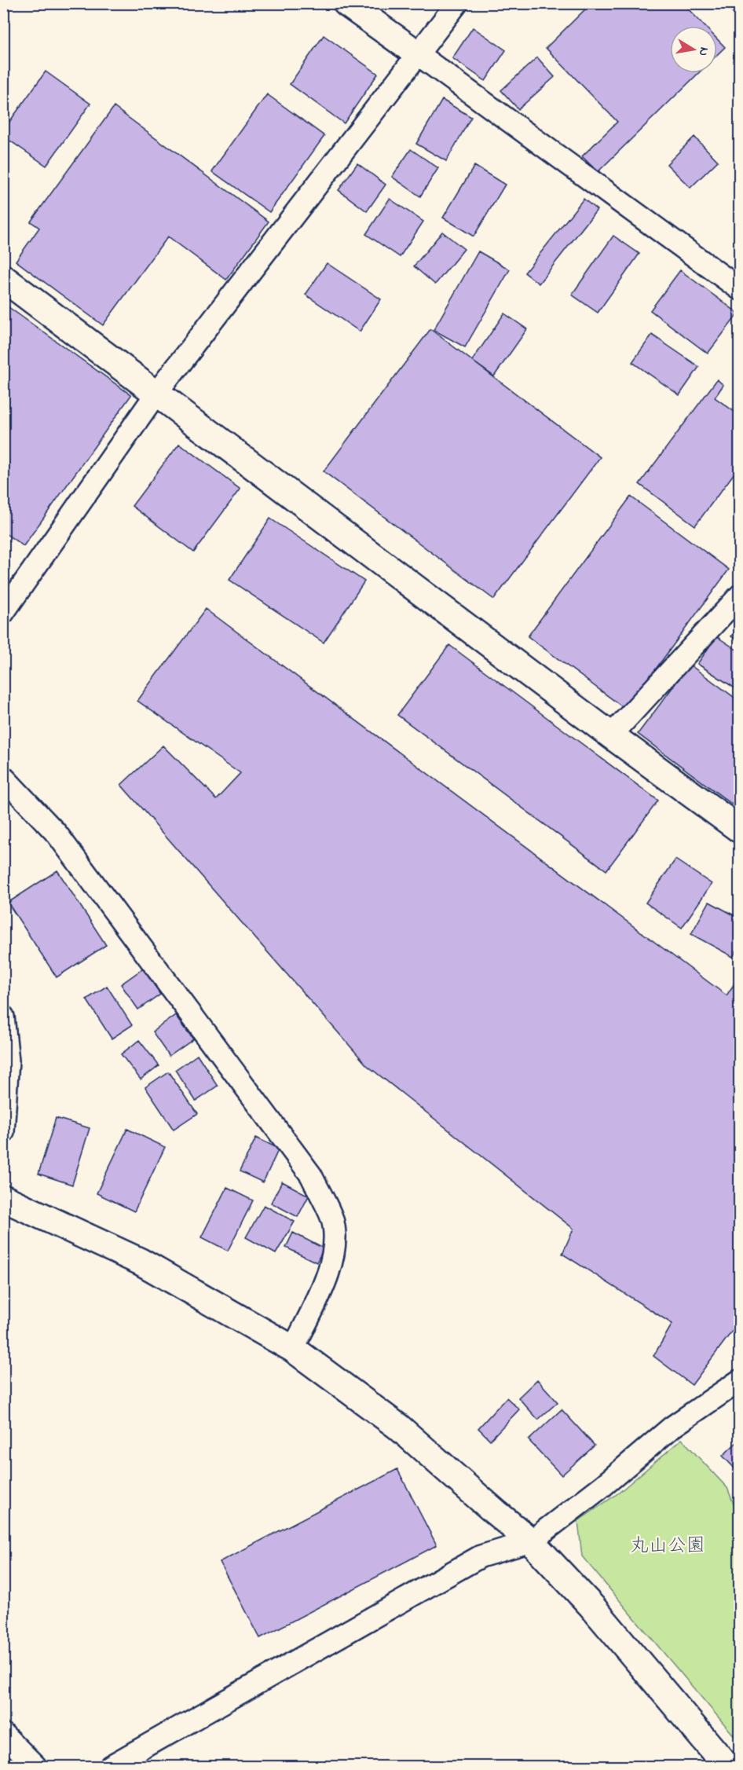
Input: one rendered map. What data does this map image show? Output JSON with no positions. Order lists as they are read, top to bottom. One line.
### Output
{"parks":["丸山公園"],"north":"right"}
